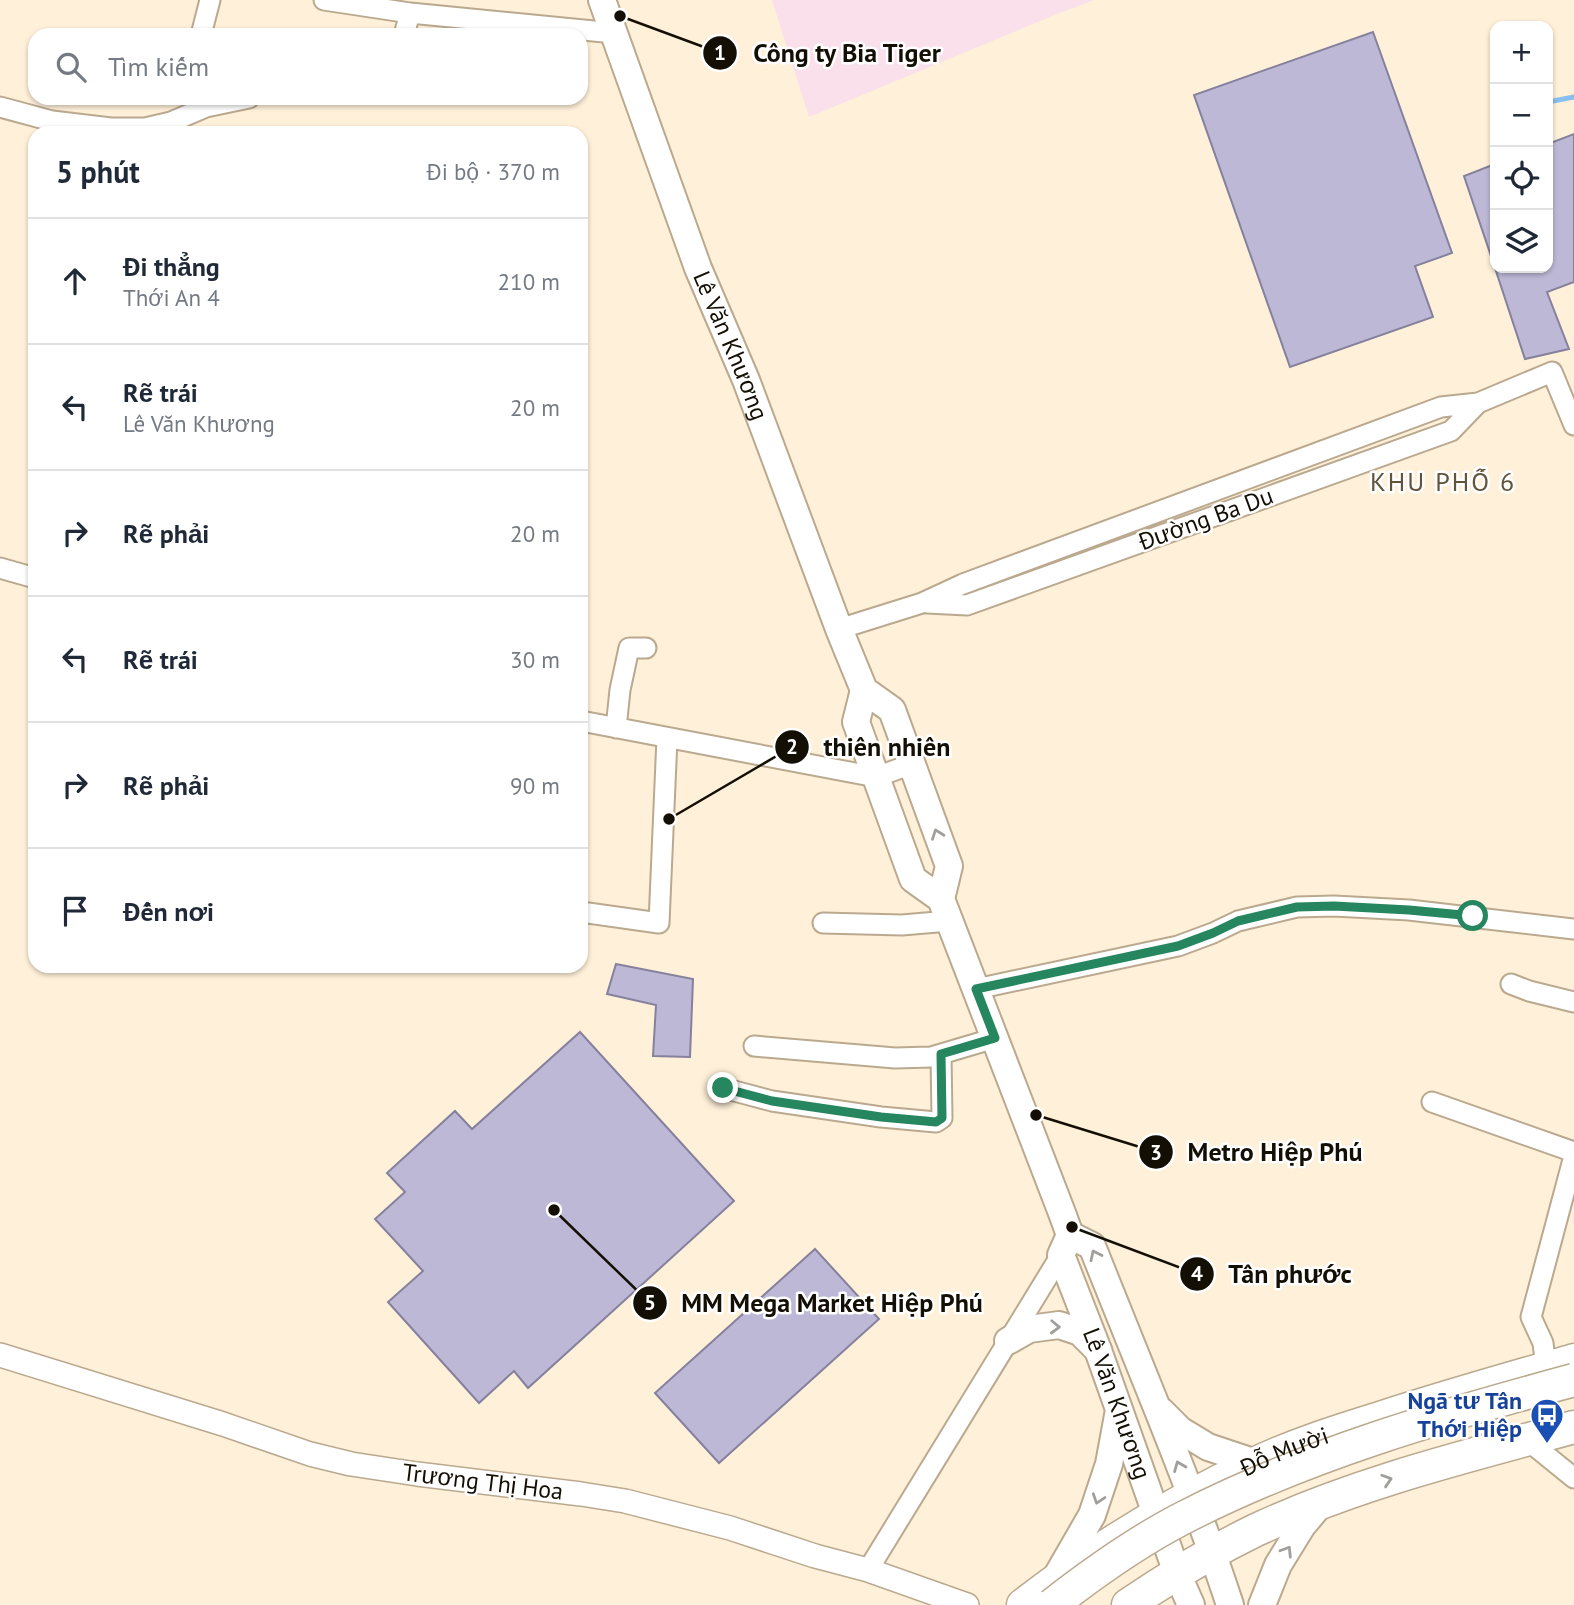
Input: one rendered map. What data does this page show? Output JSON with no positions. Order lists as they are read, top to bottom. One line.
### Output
{"streets":{"highway":["Đỗ Mười"],"main road":["Lê Văn Khương"],"street":["Đường Ba Du","Trương Thị Hoa"]},"crossings":[["Lê Văn Khương","Đường Ba Du"],["Lê Văn Khương","Đỗ Mười"]],"districts":["KHU PHỐ 6"],"places":{"other":["Công ty Bia Tiger","thiên nhiên","Metro Hiệp Phú","MM Mega Market Hiệp Phú","Tân phước"],"bus stop":["Ngã tư Tân Thới Hiệp"]},"page":{"map_buttons":["+","−"],"search":"Tìm kiếm","heading":["5 phút","Đi bộ · 370 m"],"list":[["Đi thẳng","Thới An 4","210 m"],["Rẽ trái","Lê Văn Khương","20 m"],["Rẽ phải","20 m"],["Rẽ trái","30 m"],["Rẽ phải","90 m"],"Đến nơi"]}}
